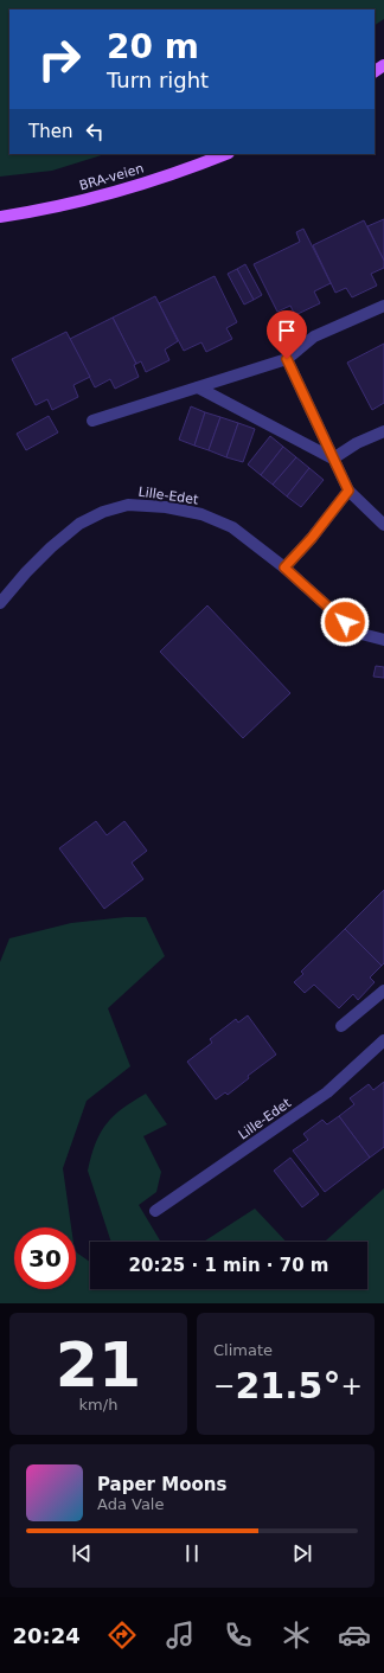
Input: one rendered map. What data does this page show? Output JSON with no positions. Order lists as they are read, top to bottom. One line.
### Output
{"streets":{"main road":["BRA-veien"],"street":["Lille-Edet"]},"page":{"turn":["20 m","Turn right"],"then":"Then","limit":"30","trip":"20:25 · 1 min · 70 m","tile":[["21","km/h"],"Climate"],"heat":["−","21.5°","+"],"song":["Paper Moons","Ada Vale"],"tabs":"20:24"}}
